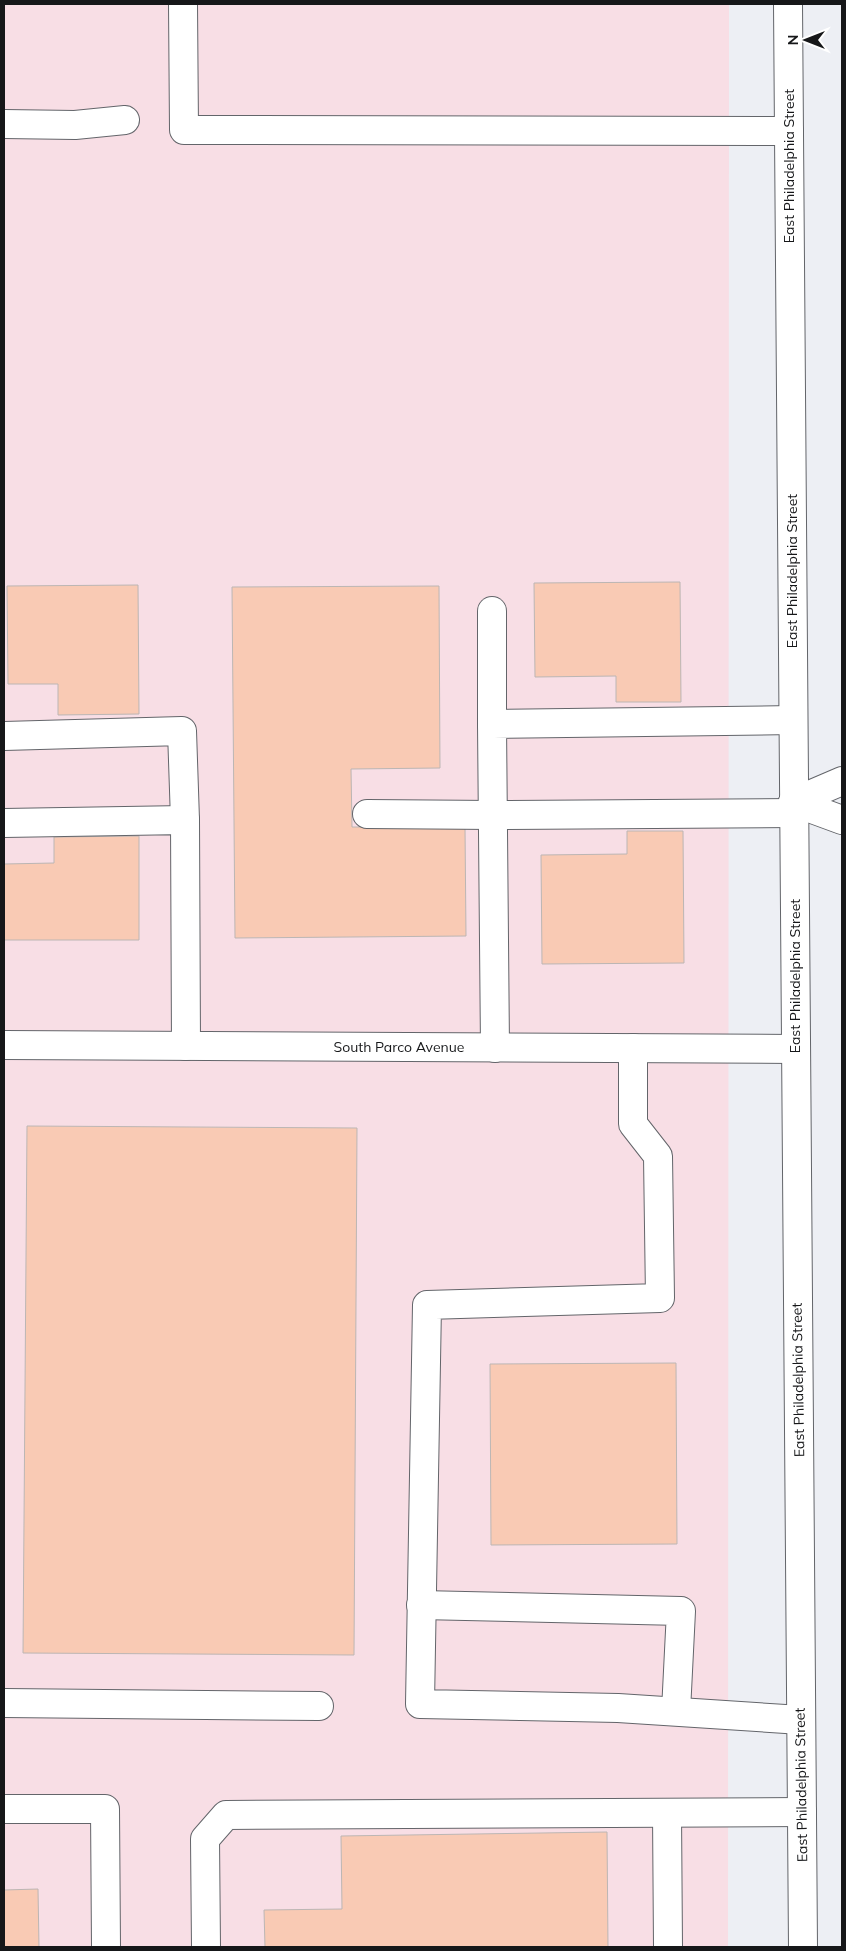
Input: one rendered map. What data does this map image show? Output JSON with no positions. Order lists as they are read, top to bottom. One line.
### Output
{"streets":{"street":["East Philadelphia Street","South Parco Avenue"]},"crossings":[["East Philadelphia Street","South Parco Avenue"]],"north":"left"}
